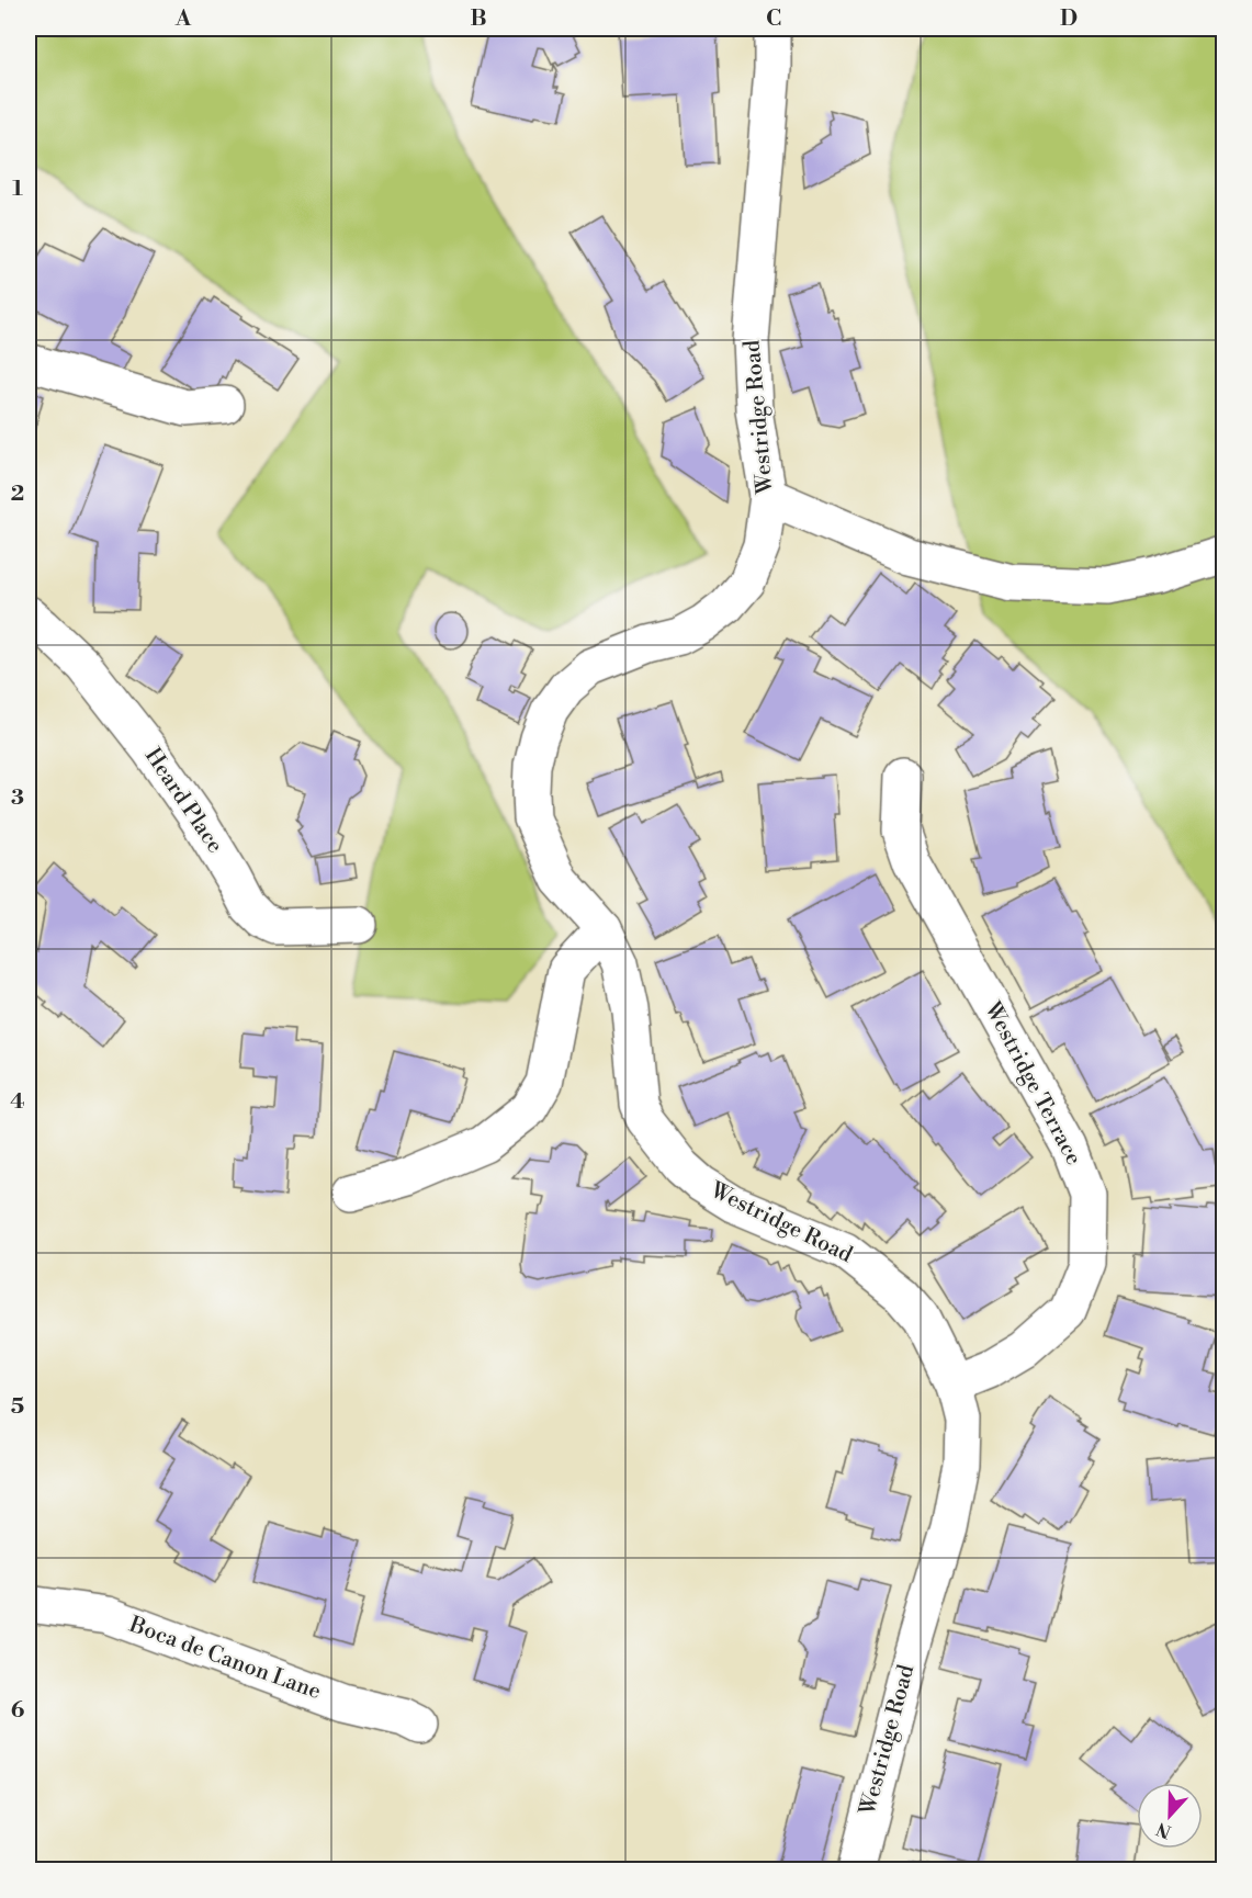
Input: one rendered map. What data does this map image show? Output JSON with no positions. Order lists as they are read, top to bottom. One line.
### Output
{"streets":{"street":["Westridge Road","Heard Place","Westridge Terrace","Boca de Canon Lane"]},"crossings":[["Westridge Road","Westridge Terrace"]],"north":"bottom","grid":{"columns":["A","B","C","D"],"rows":["1","2","3","4","5","6"]}}
